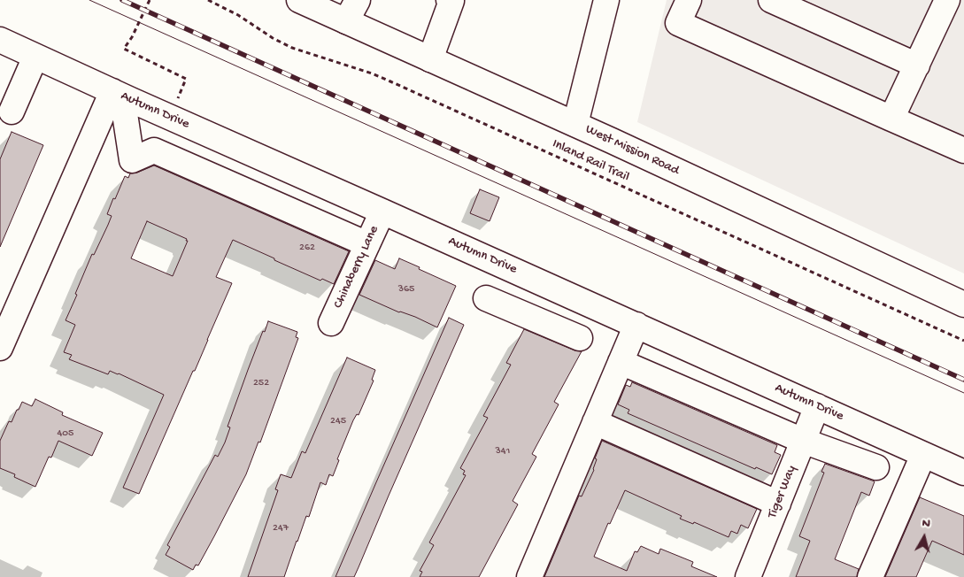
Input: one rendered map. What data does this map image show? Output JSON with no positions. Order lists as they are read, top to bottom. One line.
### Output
{"streets":{"street":["Autumn Drive","West Mission Road","Chinaberry Lane","Tiger Way"],"path":["Inland Rail Trail"]},"crossings":[["Autumn Drive","Chinaberry Lane"],["Autumn Drive","Tiger Way"]],"house_numbers":["262","365","252","245","405","341","247"],"north":"top"}
